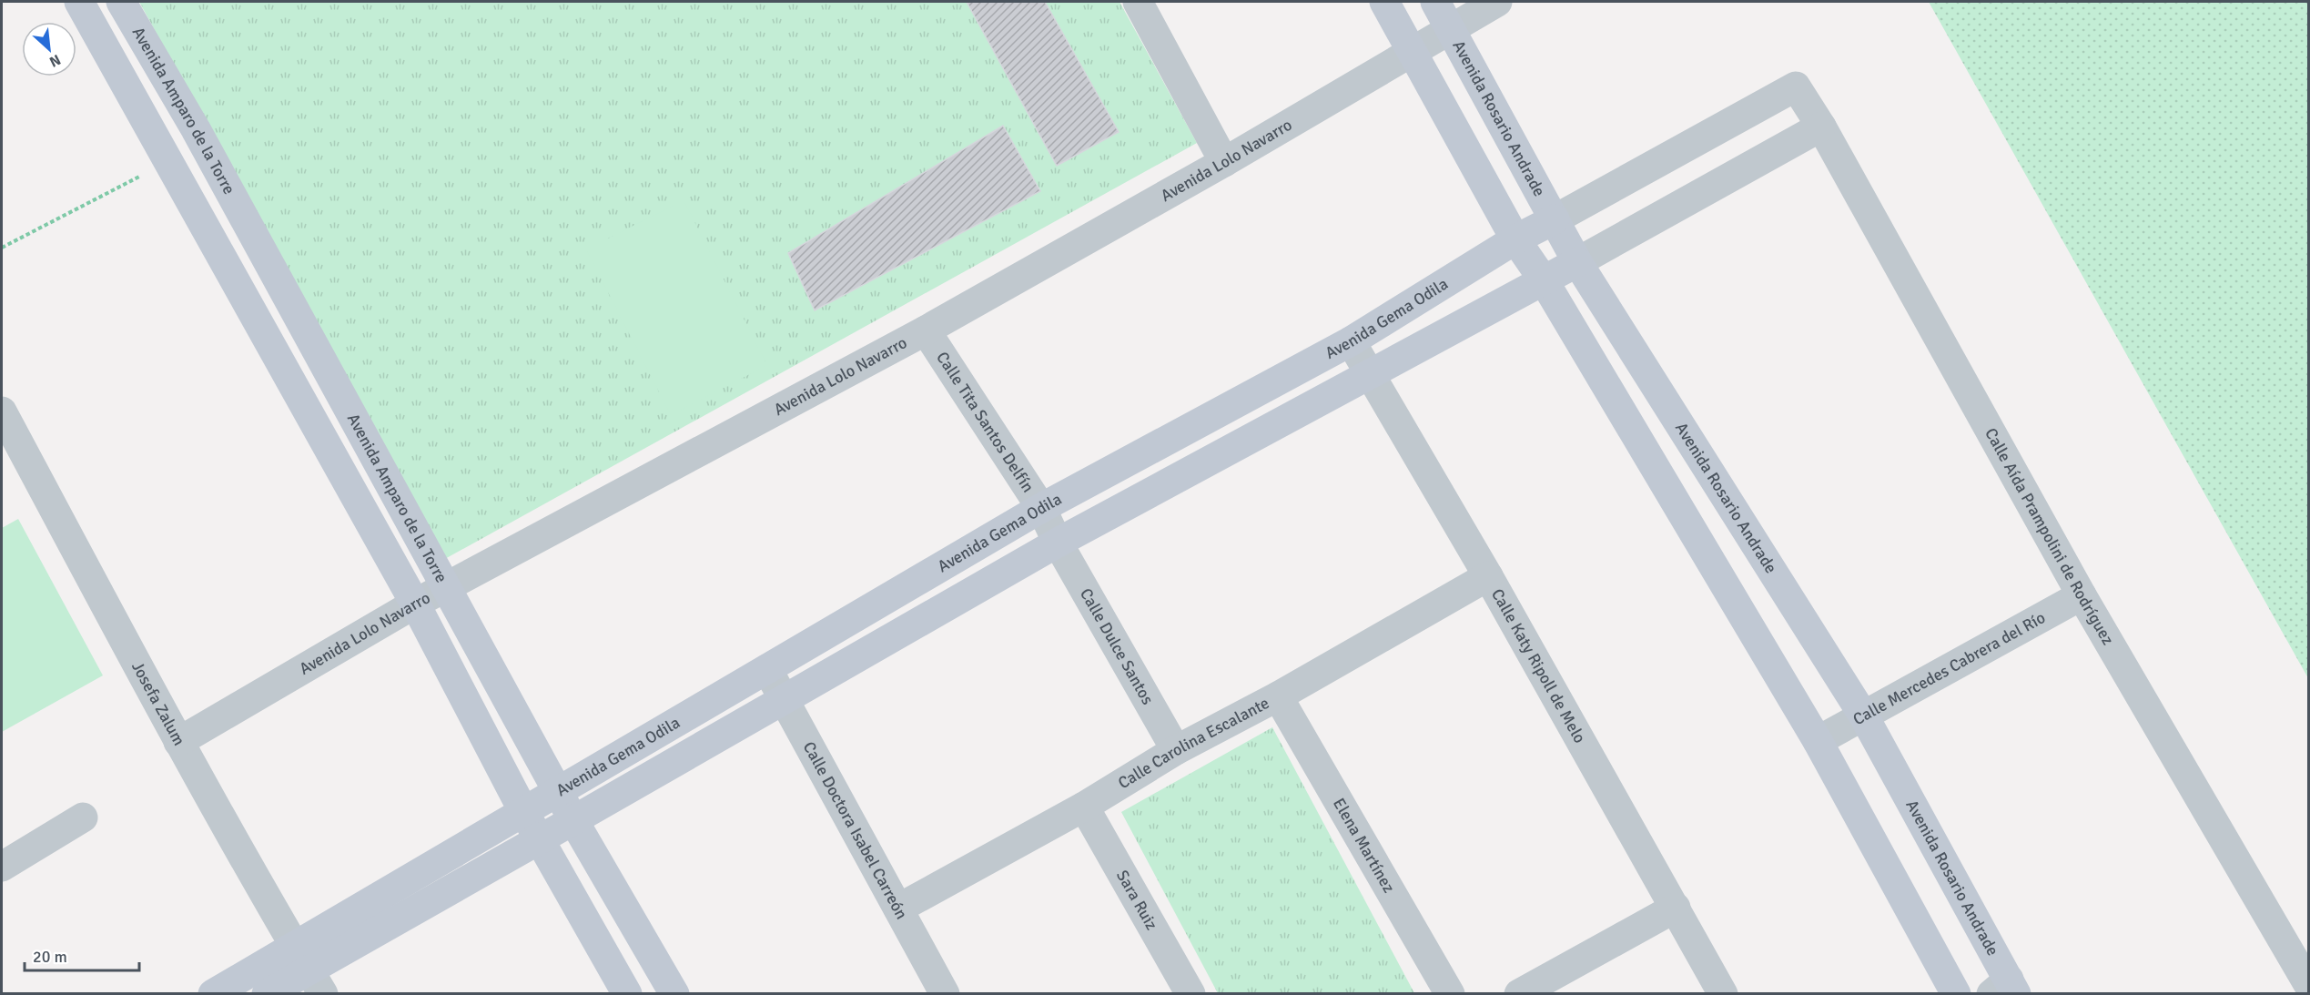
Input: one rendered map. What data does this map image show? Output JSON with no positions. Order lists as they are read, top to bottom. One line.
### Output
{"streets":{"street":["Avenida Amparo de la Torre","Avenida Rosario Andrade","Avenida Lolo Navarro","Avenida Gema Odila","Calle Tita Santos Delfín","Calle Aída Prampolini de Rodríguez","Calle Dulce Santos","Calle Katy Ripoll de Melo","Calle Mercedes Cabrera del Río","Josefa Zalum","Calle Carolina Escalante","Calle Doctora Isabel Carreón","Elena Martínez","Sara Ruiz"]},"crossings":[["Avenida Amparo de la Torre","Avenida Lolo Navarro"],["Avenida Amparo de la Torre","Avenida Gema Odila"],["Avenida Rosario Andrade","Avenida Lolo Navarro"],["Avenida Rosario Andrade","Avenida Gema Odila"],["Avenida Rosario Andrade","Calle Mercedes Cabrera del Río"],["Avenida Lolo Navarro","Calle Tita Santos Delfín"],["Avenida Lolo Navarro","Josefa Zalum"],["Avenida Gema Odila","Calle Tita Santos Delfín"],["Avenida Gema Odila","Calle Aída Prampolini de Rodríguez"],["Avenida Gema Odila","Calle Dulce Santos"],["Avenida Gema Odila","Calle Katy Ripoll de Melo"],["Avenida Gema Odila","Josefa Zalum"],["Avenida Gema Odila","Calle Doctora Isabel Carreón"],["Calle Tita Santos Delfín","Calle Dulce Santos"],["Calle Aída Prampolini de Rodríguez","Calle Mercedes Cabrera del Río"],["Calle Dulce Santos","Calle Carolina Escalante"],["Calle Katy Ripoll de Melo","Calle Carolina Escalante"],["Calle Carolina Escalante","Calle Doctora Isabel Carreón"],["Calle Carolina Escalante","Elena Martínez"],["Calle Carolina Escalante","Sara Ruiz"]],"scale_bar":"20 m","north":"bottom right"}
